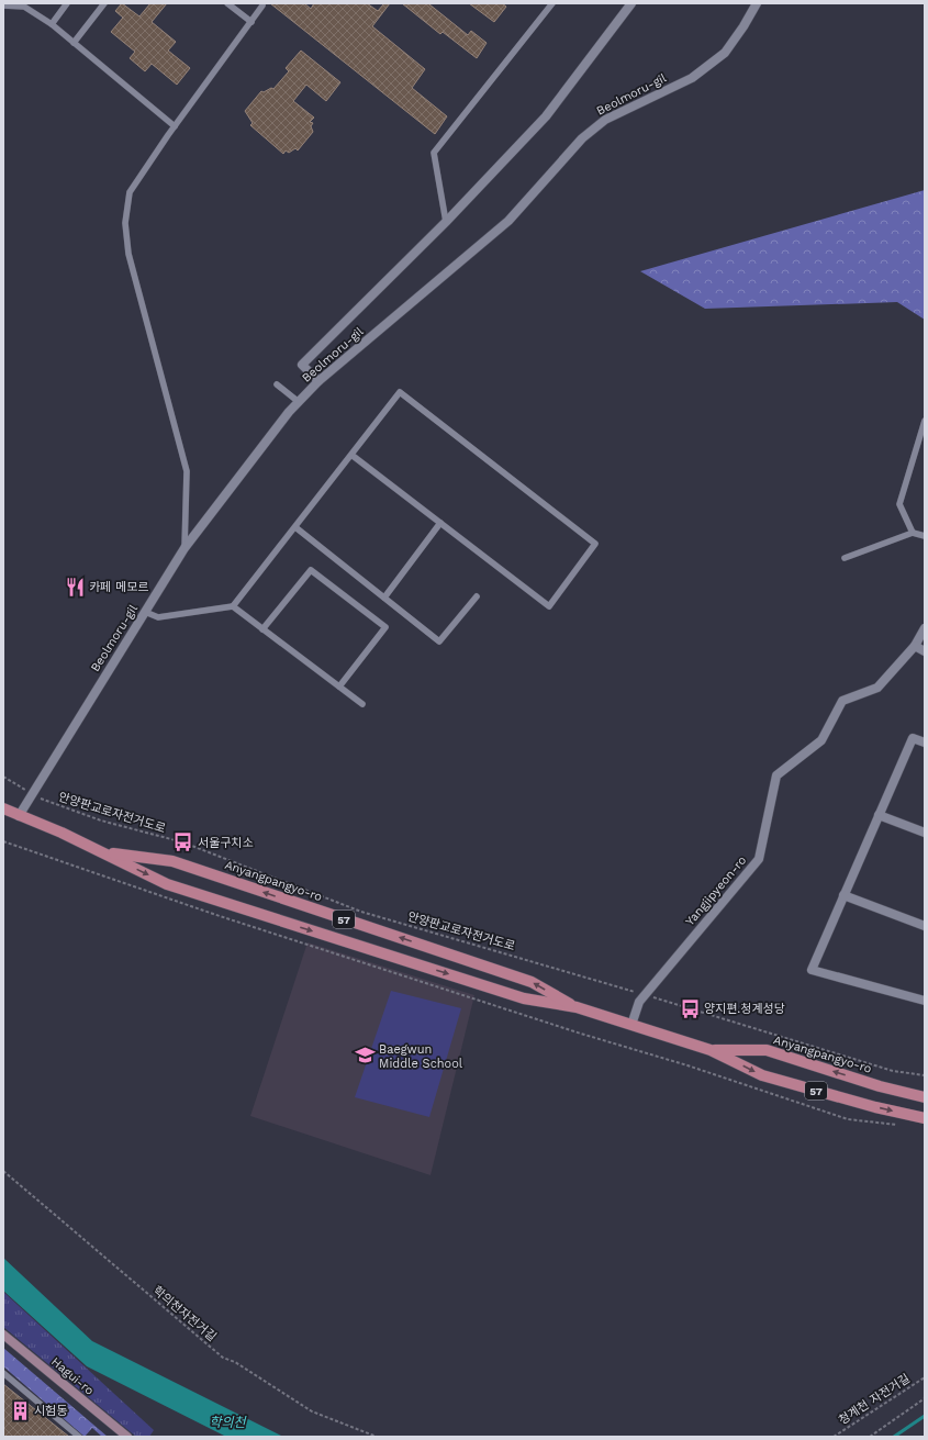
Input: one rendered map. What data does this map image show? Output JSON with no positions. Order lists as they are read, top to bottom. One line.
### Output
{"streets":{"main road":["Anyangpangyo-ro","57"],"street":["Beolmoru-gil","Yangjipyeon-ro","Hagui-ro"],"path":["안양판교로자전거도로","학의천자전거길","청계천 자전거길"]},"crossings":[["Beolmoru-gil","안양판교로자전거도로"],["Beolmoru-gil","Anyangpangyo-ro"],["안양판교로자전거도로","Yangjipyeon-ro"],["Anyangpangyo-ro","Yangjipyeon-ro"]],"water":["학의천"],"places":{"restaurant":["카페 메모르"],"bus stop":["서울구치소","양지편.청계성당"],"school or university":["Baegwun Middle School"],"building":["시험동"]}}
